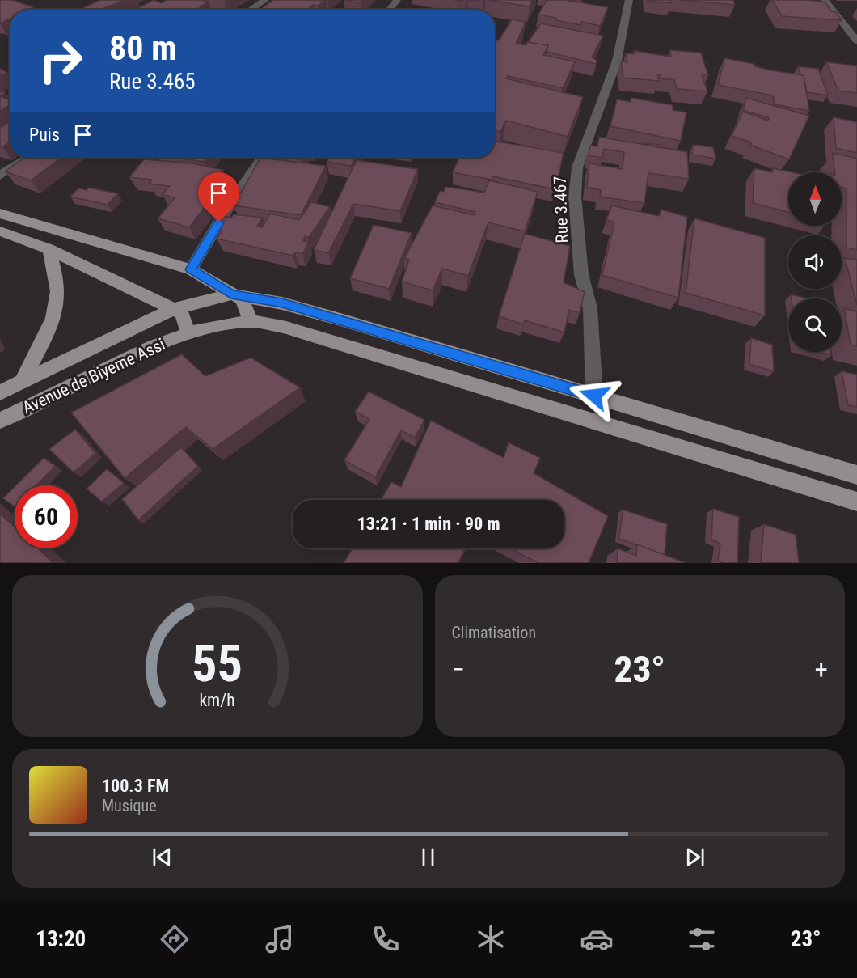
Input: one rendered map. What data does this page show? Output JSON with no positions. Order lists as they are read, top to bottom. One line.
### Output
{"streets":{"main road":["Avenue de Biyeme Assi"],"street":["Rue 3.467"]},"north":"top","page":{"turn":["80 m","Rue 3.465"],"then":"Puis","limit":"60","trip":"13:21 · 1 min · 90 m","tile":"Climatisation","heat":["−","23°","+"],"song":["100.3 FM","Musique"],"tabs":["13:20","23°"],"gauge":["55","km/h"]}}
